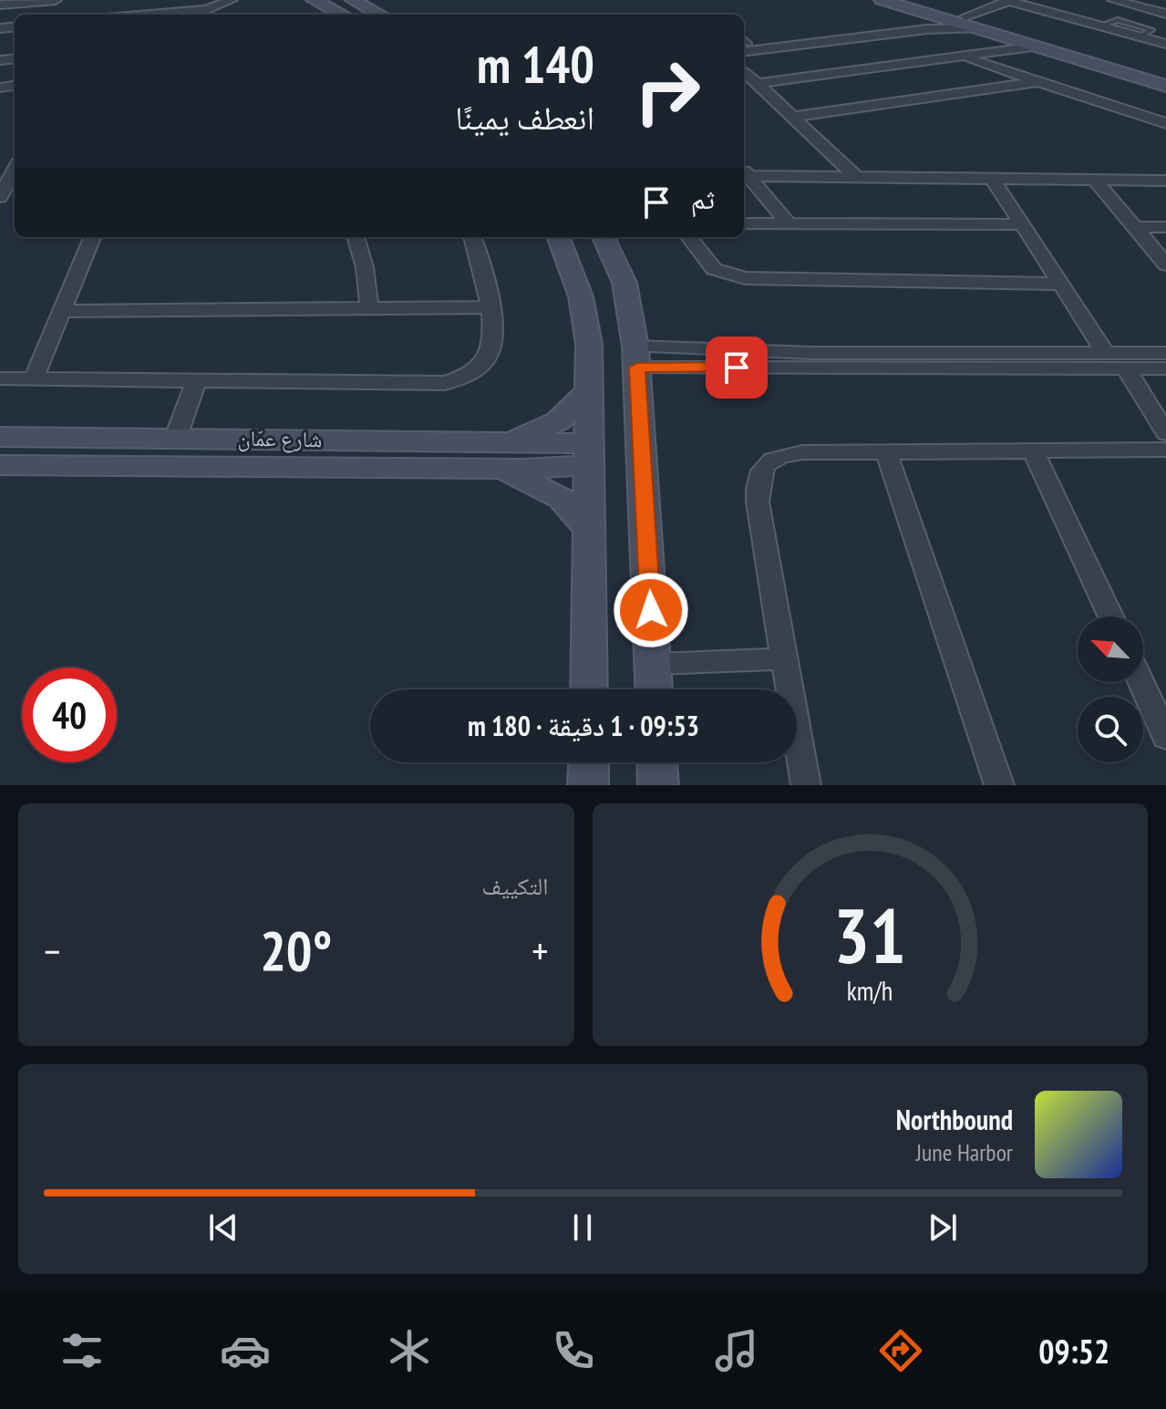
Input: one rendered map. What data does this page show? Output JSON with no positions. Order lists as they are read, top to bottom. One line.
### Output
{"streets":{"street":["شارع عمّان"]},"north":"top left","page":{"turn":["140 m","انعطف يمينًا"],"then":"ثم","limit":"40","trip":"09:53 · 1 دقيقة · 180 m","tile":"التكييف","heat":["−","20°","+"],"song":["Northbound","June Harbor"],"tabs":"09:52","gauge":["31","km/h"]}}
